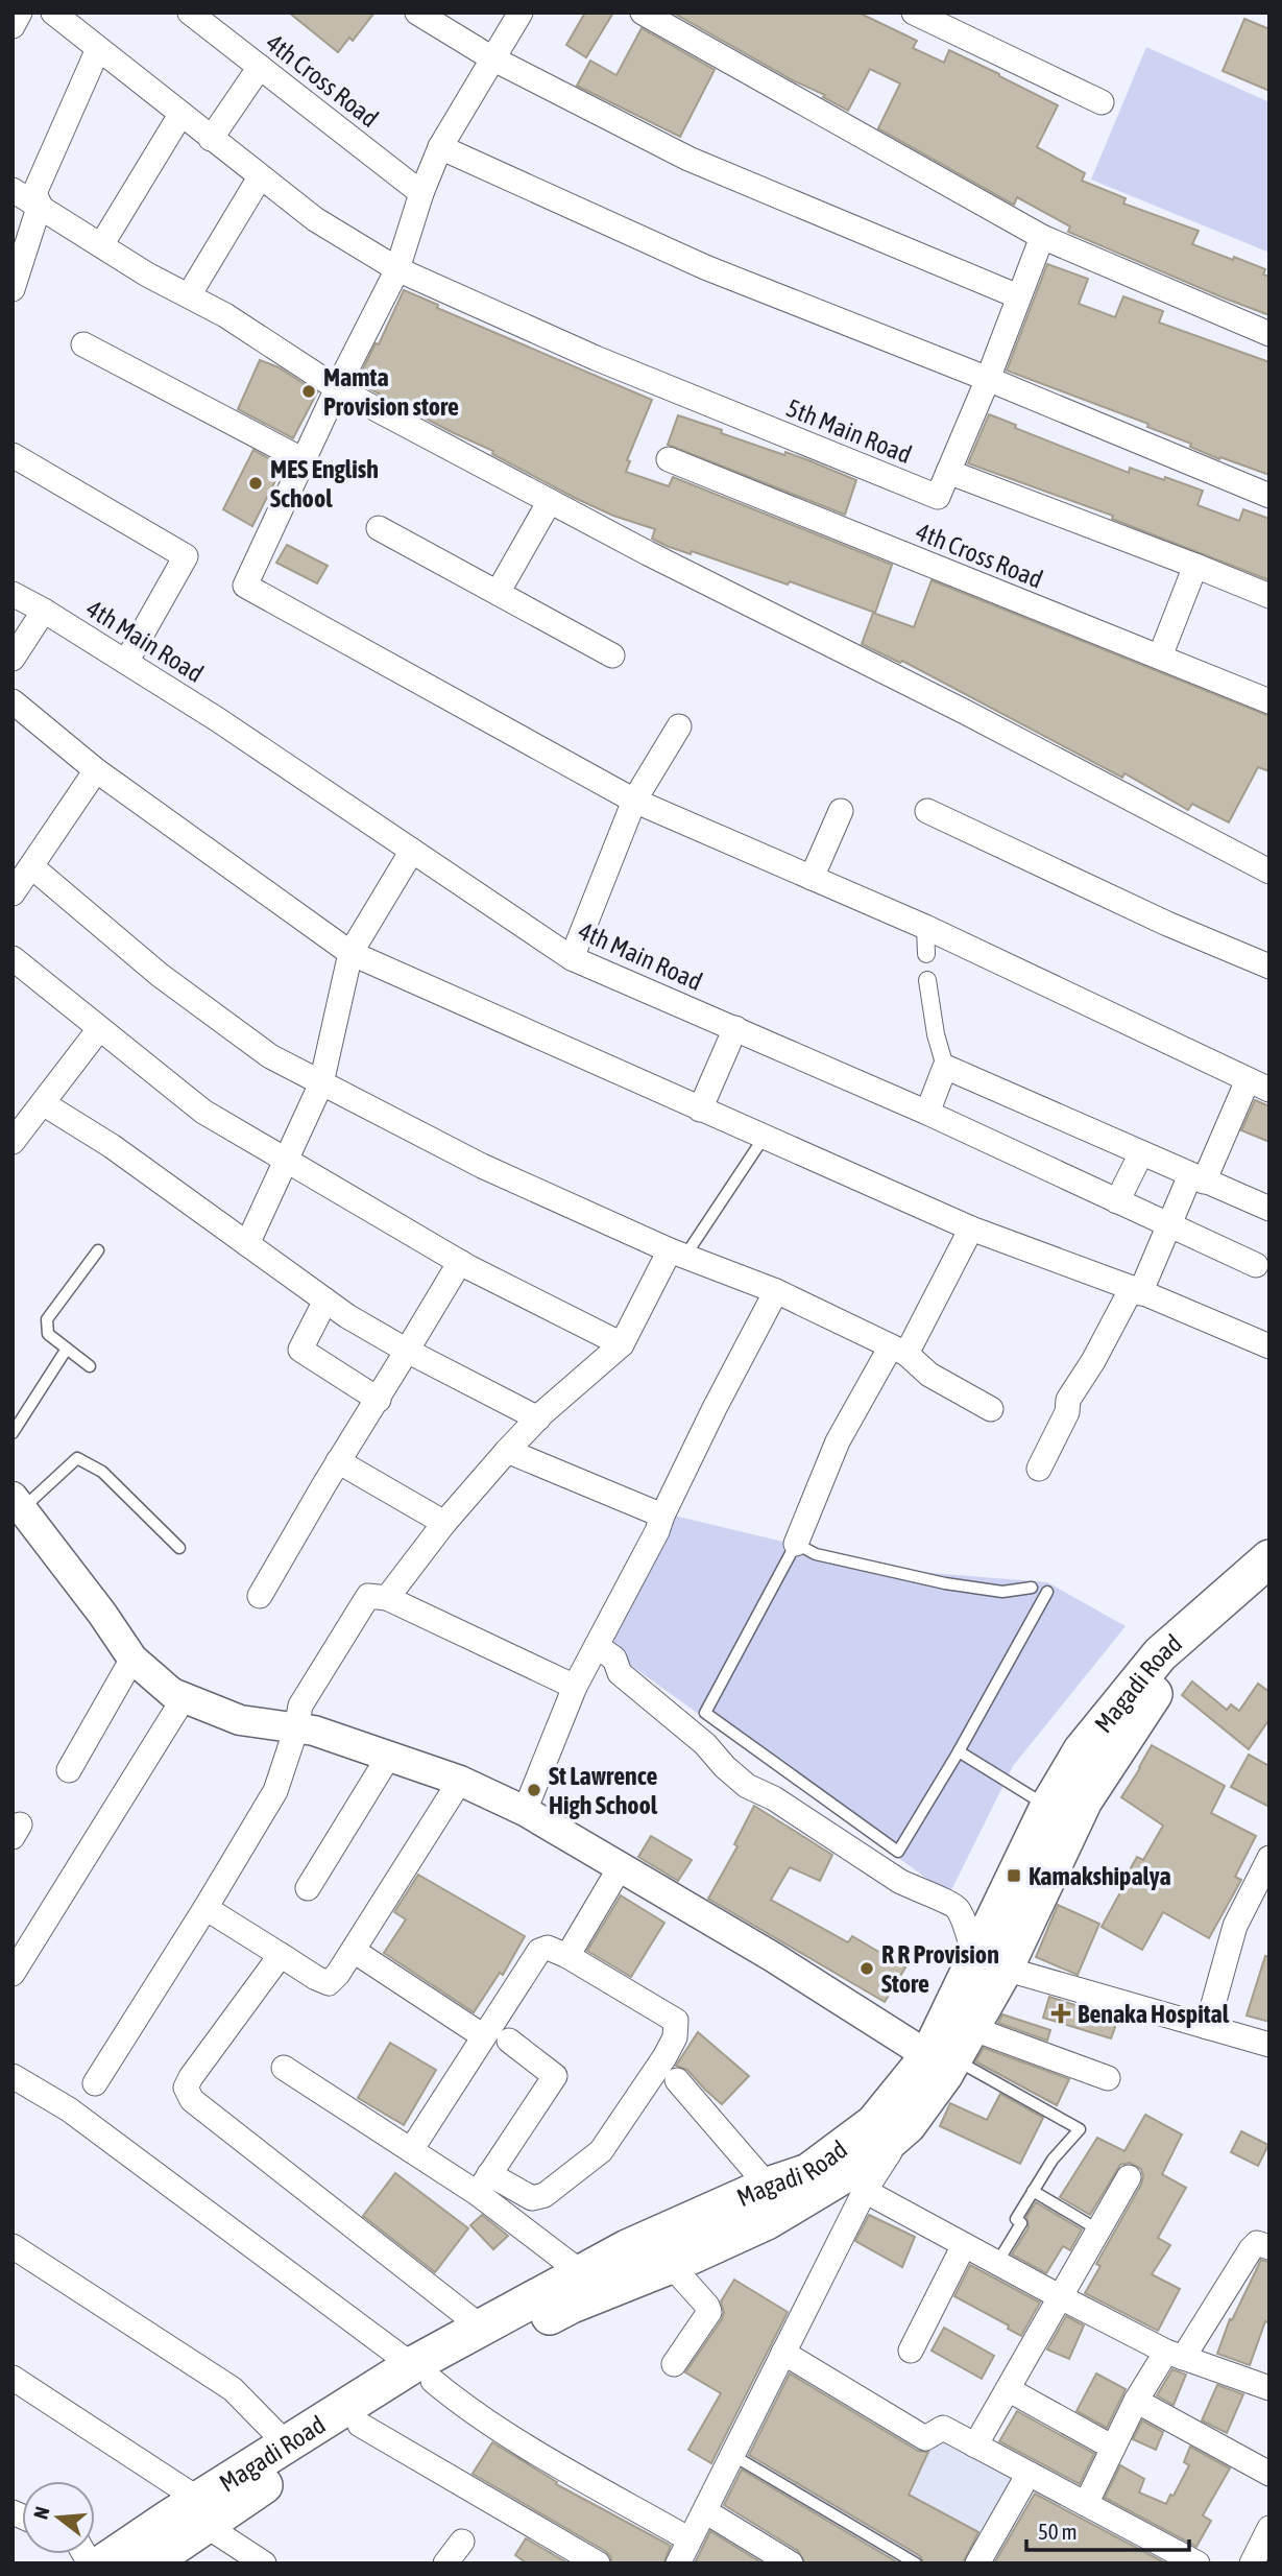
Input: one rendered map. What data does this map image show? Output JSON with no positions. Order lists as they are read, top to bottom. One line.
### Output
{"streets":{"main road":["Magadi Road"],"street":["4th Cross Road","5th Main Road","4th Main Road"]},"places":{"other":["Mamta Provision store","MES English School","St Lawrence High School","R R Provision Store"],"transit":["Kamakshipalya"],"health":["Benaka Hospital"]},"scale_bar":"50 m","north":"left"}
